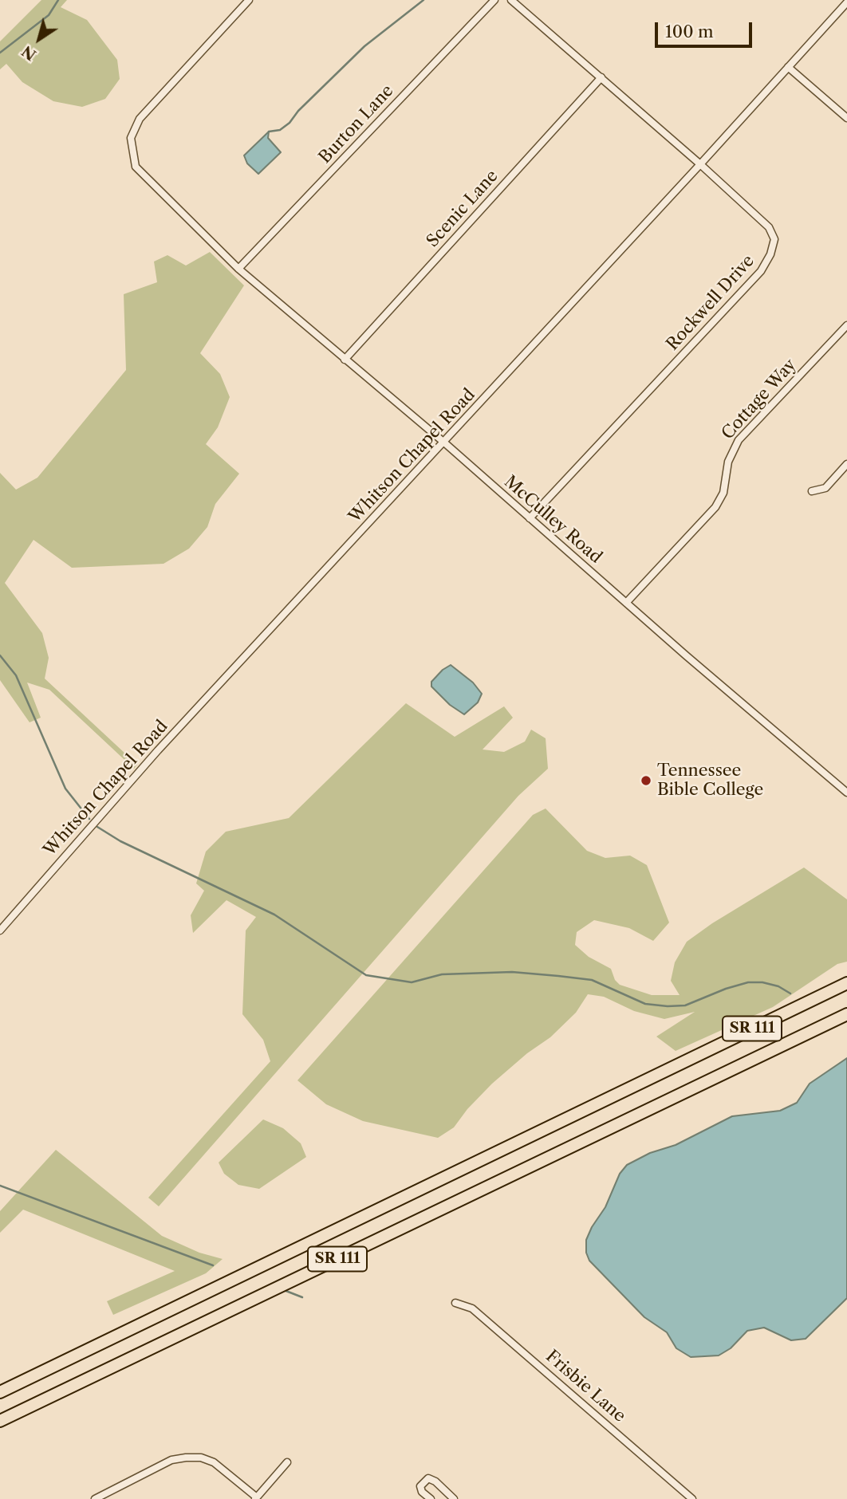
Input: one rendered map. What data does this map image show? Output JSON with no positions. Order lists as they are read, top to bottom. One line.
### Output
{"streets":{"highway":["SR 111"],"street":["Burton Lane","Scenic Lane","Rockwell Drive","Cottage Way","Whitson Chapel Road","McCulley Road","Frisbie Lane"]},"crossings":[["Burton Lane","McCulley Road"],["Scenic Lane","Rockwell Drive"],["Scenic Lane","McCulley Road"],["Rockwell Drive","Whitson Chapel Road"],["Rockwell Drive","McCulley Road"],["Cottage Way","McCulley Road"],["Whitson Chapel Road","McCulley Road"]],"places":["Tennessee Bible College"],"scale_bar":"100 m","north":"bottom left"}
